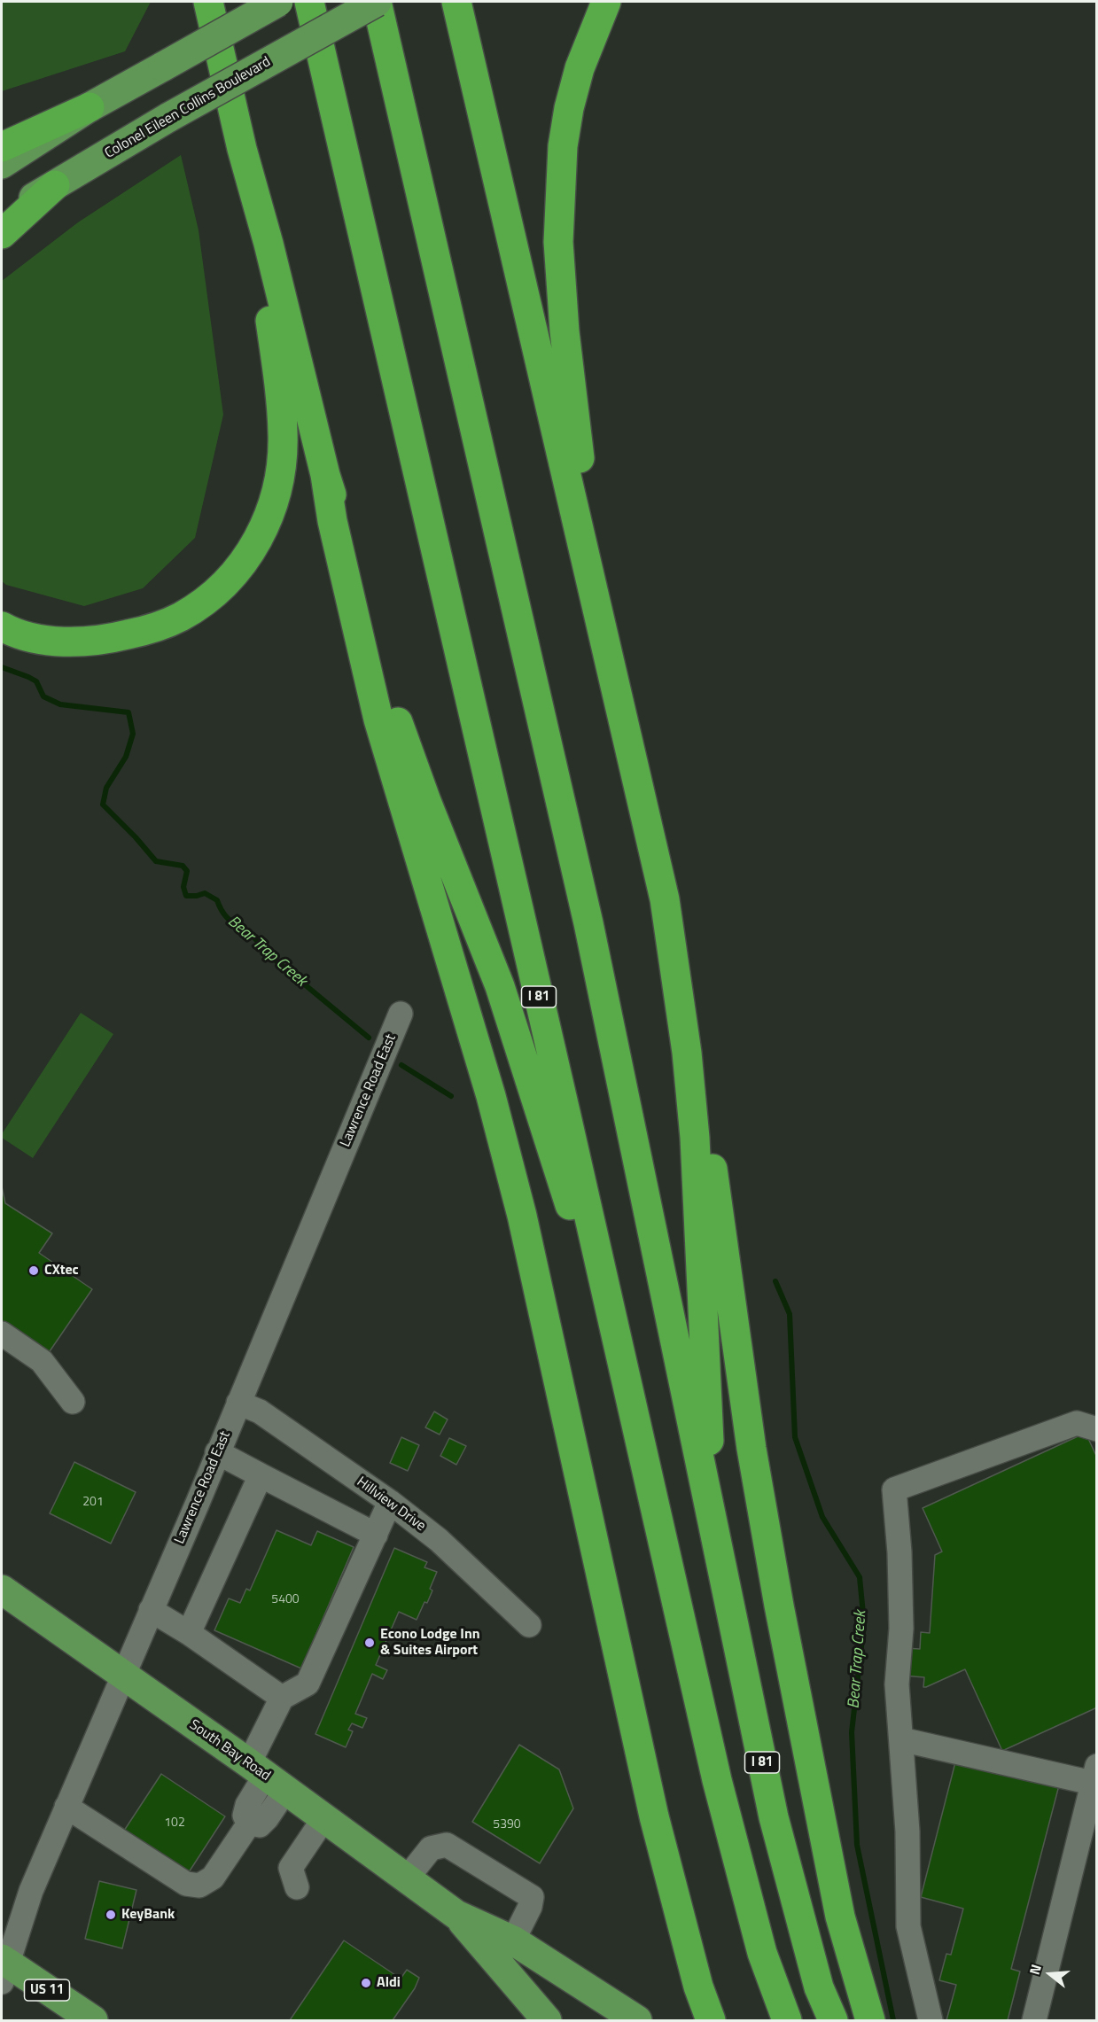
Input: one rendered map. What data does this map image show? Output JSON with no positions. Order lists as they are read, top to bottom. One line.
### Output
{"streets":{"highway":["I 81"],"main road":["Colonel Eileen Collins Boulevard","South Bay Road","US 11"],"street":["Lawrence Road East","Hillview Drive"]},"crossings":[["Colonel Eileen Collins Boulevard","I 81"],["Lawrence Road East","Hillview Drive"],["Lawrence Road East","South Bay Road"],["Lawrence Road East","US 11"]],"water":["Bear Trap Creek"],"places":["CXtec","Econo Lodge Inn & Suites Airport","KeyBank","Aldi"],"house_numbers":["201","5400","102","5390"],"north":"left"}
